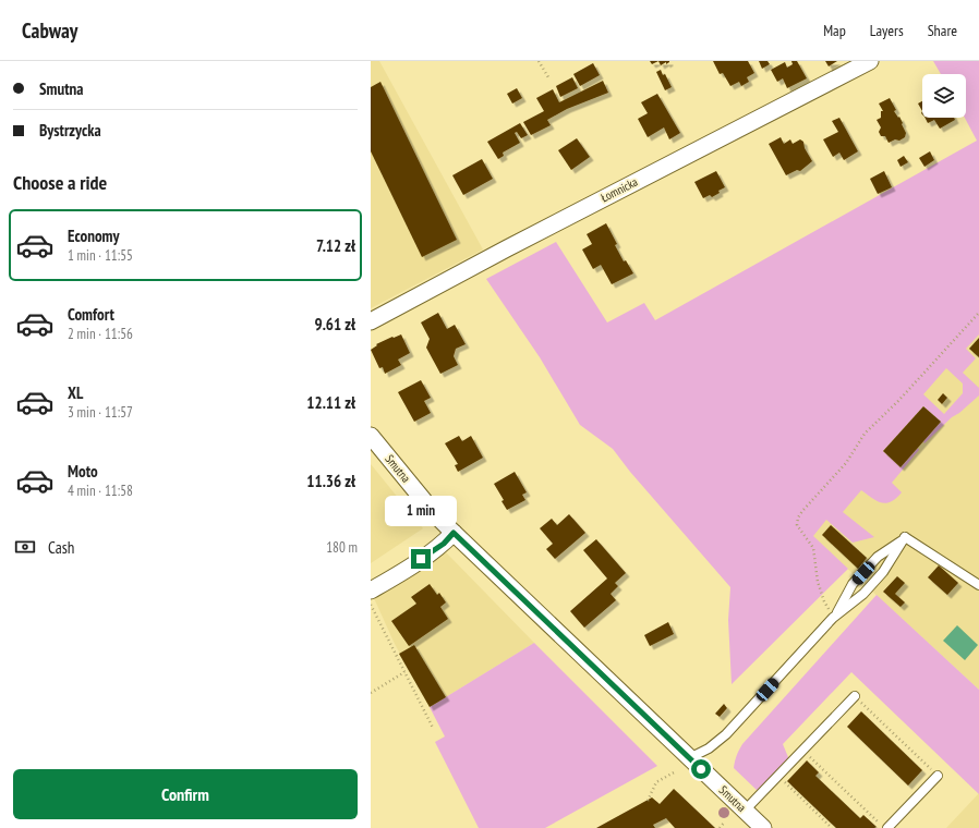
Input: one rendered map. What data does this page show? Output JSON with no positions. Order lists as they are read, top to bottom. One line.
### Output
{"streets":{"street":["Łomnicka","Smutna"]},"page":{"header":"Cabway","nav":["Map","Layers","Share"],"banner":["Smutna","Bystrzycka"],"heading":"Choose a ride","list":[{"name":"Economy","note":"1 min · 11:55","value":"7.12 zł"},{"name":"Comfort","note":"2 min · 11:56","value":"9.61 zł"},{"name":"XL","note":"3 min · 11:57","value":"12.11 zł"},{"name":"Moto","note":"4 min · 11:58","value":"11.36 zł"}],"bubble":"1 min","pay":["Cash","180 m"],"buttons":"Confirm"}}
